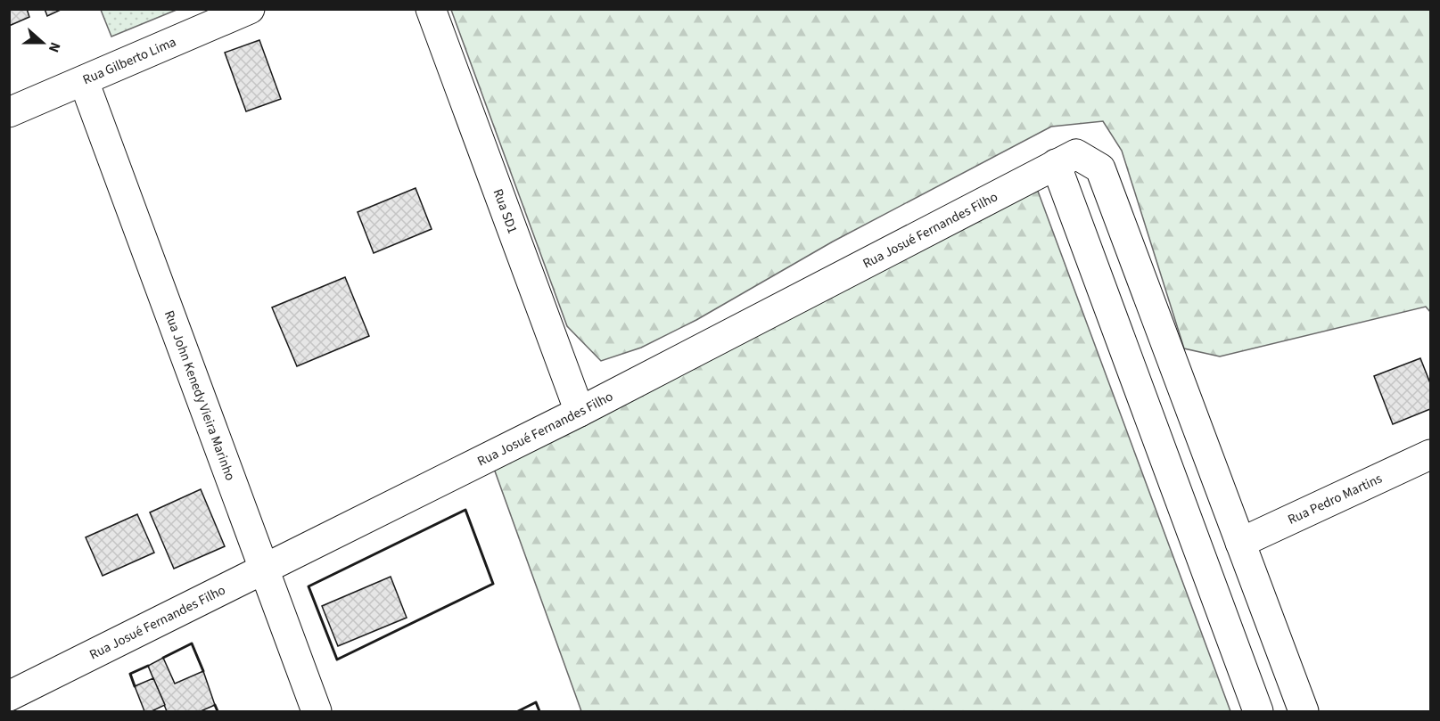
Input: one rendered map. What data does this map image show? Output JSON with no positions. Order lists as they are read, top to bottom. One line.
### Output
{"streets":{"street":["Rua Gilberto Lima","Rua SD1","Rua Josué Fernandes Filho","Rua John Kenedy Vieira Marinho","Rua Pedro Martins"]},"crossings":[["Rua Gilberto Lima","Rua John Kenedy Vieira Marinho"],["Rua SD1","Rua Josué Fernandes Filho"],["Rua Josué Fernandes Filho","Rua John Kenedy Vieira Marinho"]],"north":"right"}
